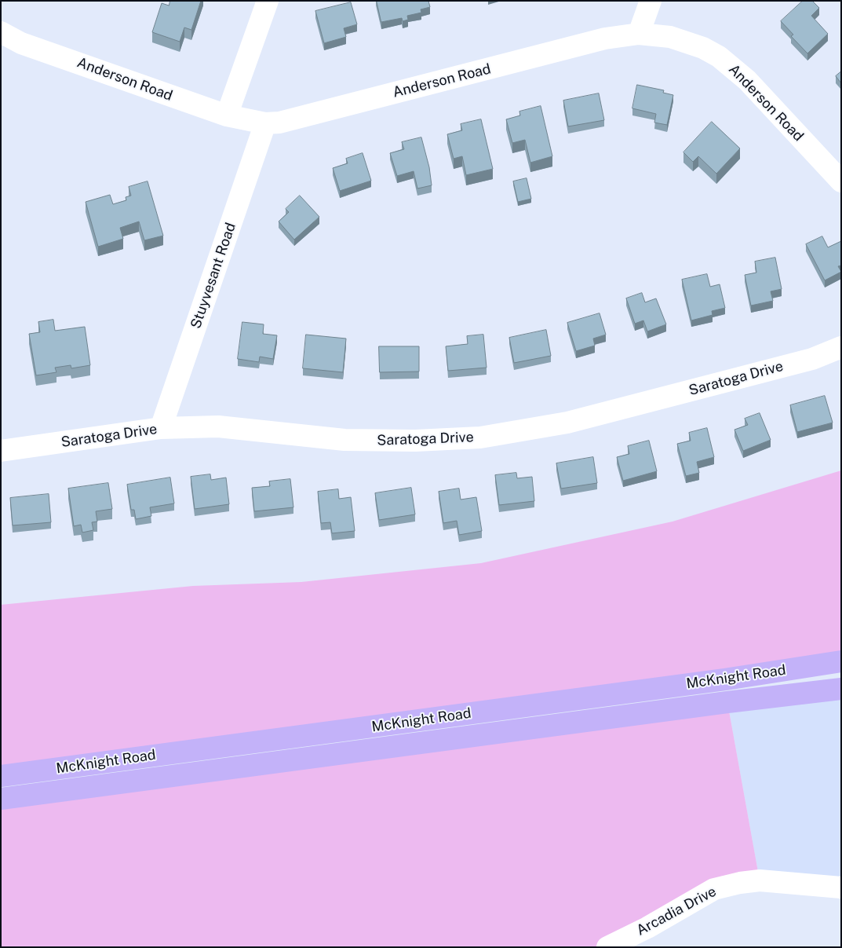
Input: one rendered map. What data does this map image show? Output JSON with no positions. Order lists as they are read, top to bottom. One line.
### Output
{"streets":{"highway":["McKnight Road"],"street":["Anderson Road","Stuyvesant Road","Saratoga Drive","Arcadia Drive"]},"crossings":[["Anderson Road","Stuyvesant Road"],["Stuyvesant Road","Saratoga Drive"]]}
